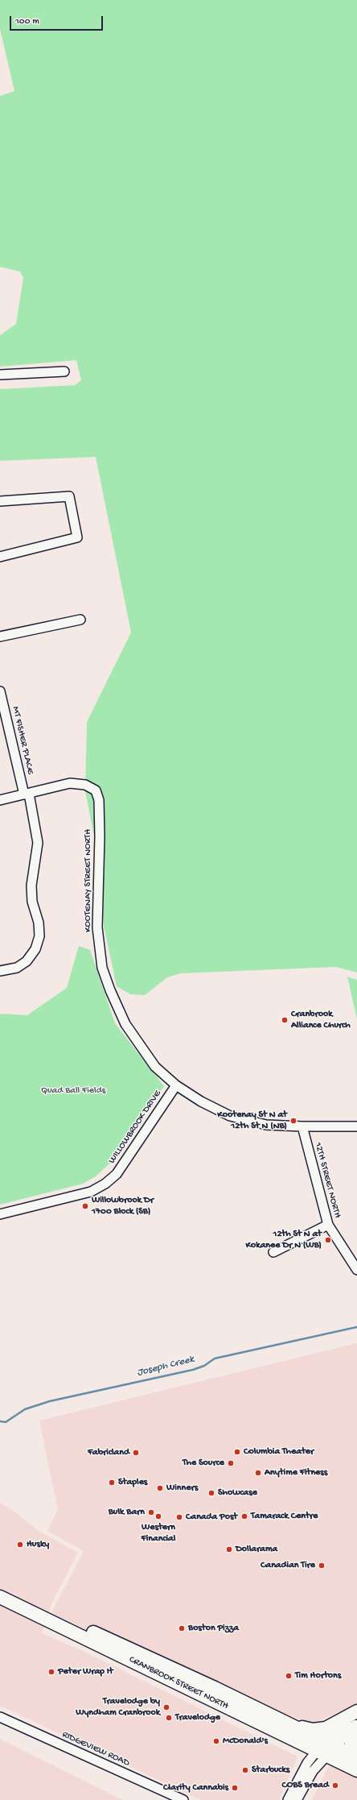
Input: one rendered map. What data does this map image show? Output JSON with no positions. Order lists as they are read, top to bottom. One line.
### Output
{"streets":{"highway":["CRANBROOK STREET NORTH"],"street":["MT FISHER PLACE","KOOTENAY STREET NORTH","WILLOWBROOK DRIVE","12TH STREET NORTH","RIDGEVIEW ROAD"]},"crossings":[["MT FISHER PLACE","KOOTENAY STREET NORTH"],["KOOTENAY STREET NORTH","WILLOWBROOK DRIVE"],["KOOTENAY STREET NORTH","12TH STREET NORTH"]],"water":["Joseph Creek"],"parks":["Quad Ball Fields"],"places":["Cranbrook Alliance Church","Kootenay St N at 12th St N (NB)","Willowbrook Dr 1700 Block (SB)","12th St N at Kokanee Dr N (WB)","Columbia Theater","Fabricland","The Source","Anytime Fitness","Staples","Winners","Showcase","Bulk Barn","Western Financial","Tamarack Centre","Canada Post","Husky","Dollarama","Canadian Tire","Boston Pizza","Peter Wrap It","Tim Hortons","Travelodge by Wyndham Cranbrook","Travelodge","McDonald's","Starbucks","COBS Bread","Clarity Cannabis"],"scale_bar":"100 m"}
